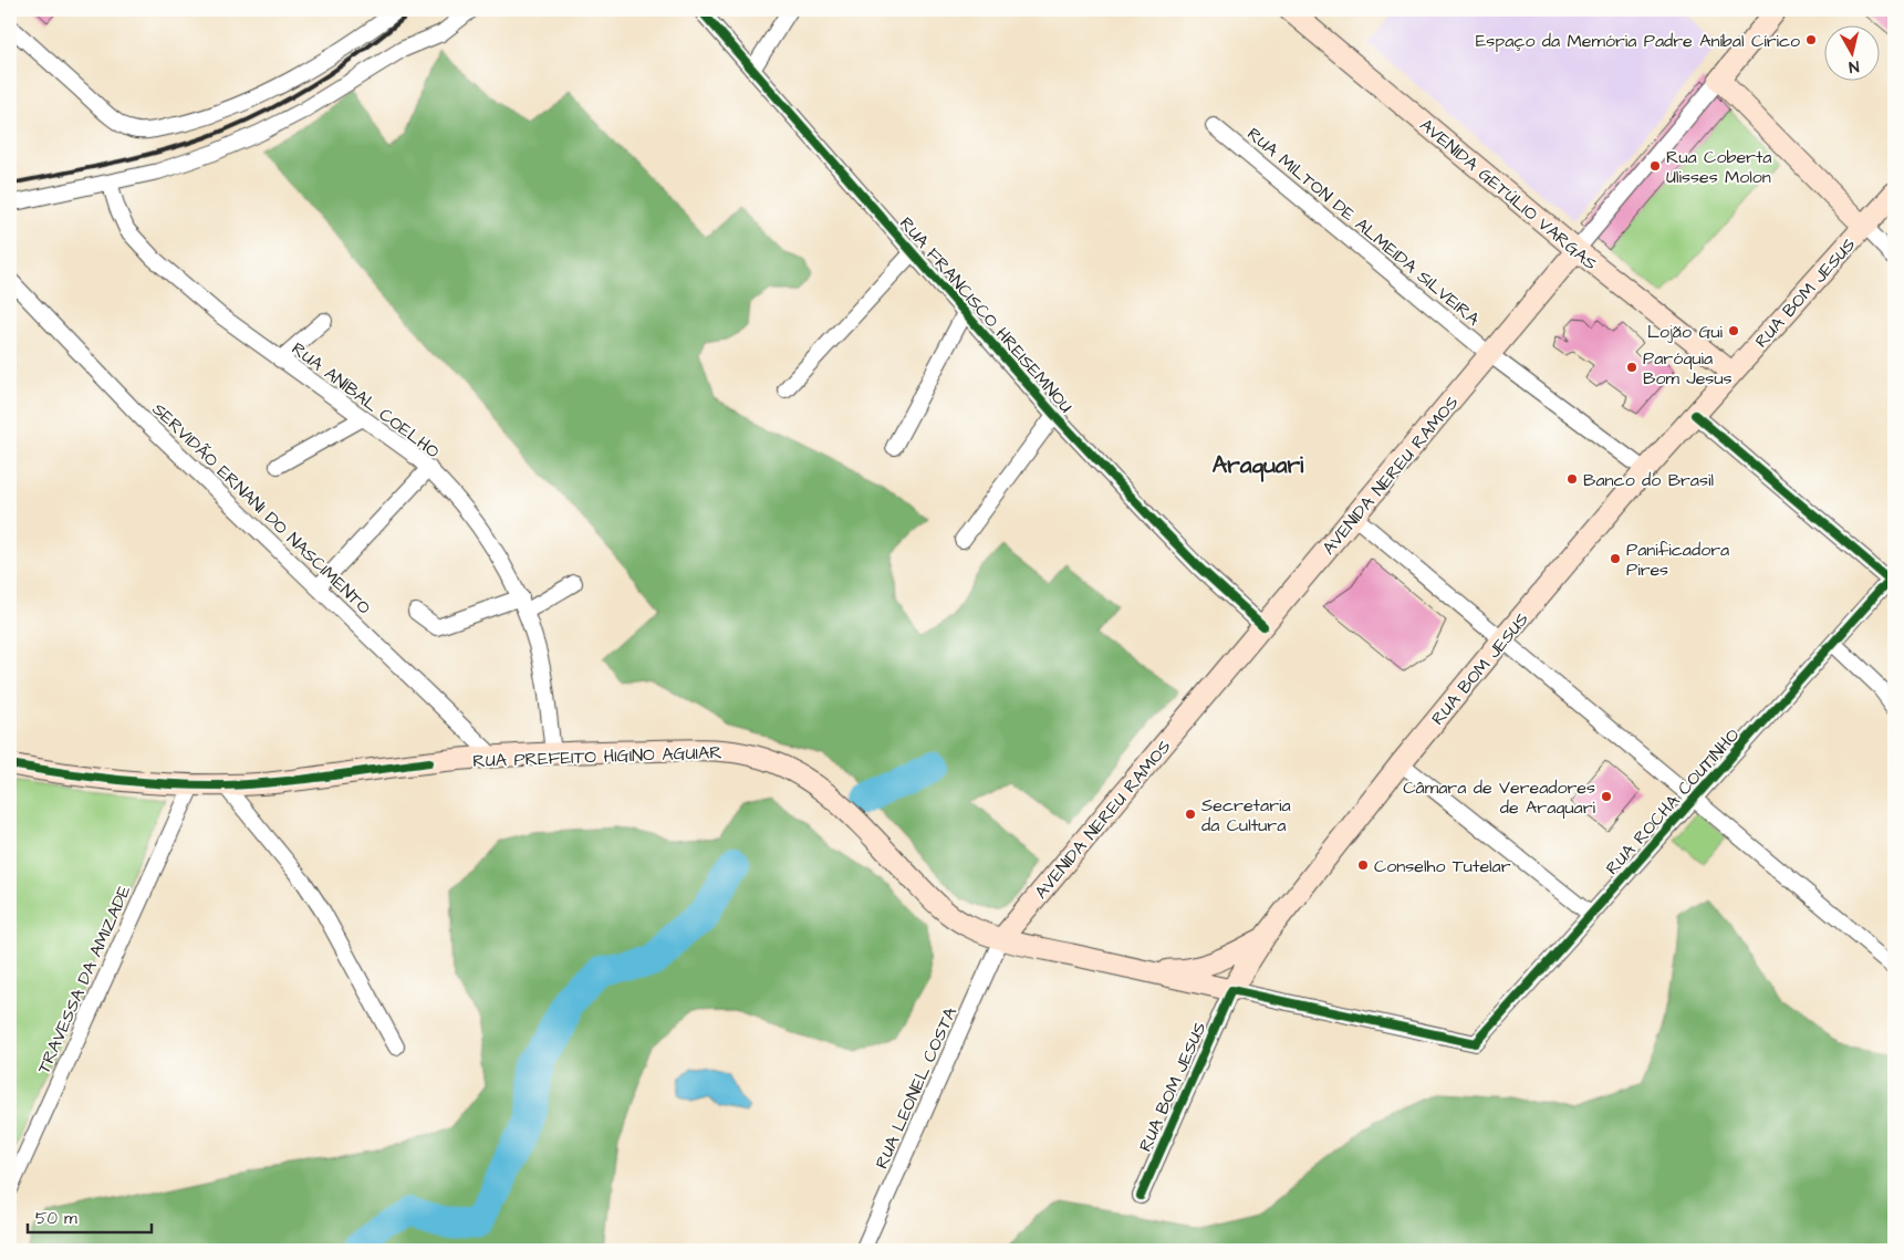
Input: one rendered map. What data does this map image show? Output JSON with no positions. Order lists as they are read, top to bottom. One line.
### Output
{"streets":{"main road":["AVENIDA GETÚLIO VARGAS","RUA BOM JESUS","AVENIDA NEREU RAMOS","RUA PREFEITO HIGINO AGUIAR"],"street":["RUA MILTON DE ALMEIDA SILVEIRA","RUA FRANCISCO HREISEMNOU","RUA ANÍBAL COELHO","SERVIDÃO ERNANI DO NASCIMENTO","RUA ROCHA COUTINHO","TRAVESSA DA AMIZADE","RUA LEONEL COSTA"]},"crossings":[["AVENIDA GETÚLIO VARGAS","RUA BOM JESUS"],["AVENIDA GETÚLIO VARGAS","AVENIDA NEREU RAMOS"],["RUA MILTON DE ALMEIDA SILVEIRA","RUA BOM JESUS"],["RUA MILTON DE ALMEIDA SILVEIRA","AVENIDA NEREU RAMOS"],["RUA BOM JESUS","RUA PREFEITO HIGINO AGUIAR"],["RUA BOM JESUS","RUA ROCHA COUTINHO"],["RUA FRANCISCO HREISEMNOU","AVENIDA NEREU RAMOS"],["RUA ANÍBAL COELHO","RUA PREFEITO HIGINO AGUIAR"],["AVENIDA NEREU RAMOS","RUA PREFEITO HIGINO AGUIAR"],["AVENIDA NEREU RAMOS","RUA LEONEL COSTA"],["SERVIDÃO ERNANI DO NASCIMENTO","RUA PREFEITO HIGINO AGUIAR"],["RUA PREFEITO HIGINO AGUIAR","RUA ROCHA COUTINHO"],["RUA PREFEITO HIGINO AGUIAR","TRAVESSA DA AMIZADE"],["RUA PREFEITO HIGINO AGUIAR","RUA LEONEL COSTA"]],"districts":["Araquari"],"places":["Espaço da Memória Padre Aníbal Círico","Rua Coberta Ulisses Molon","Lojão Gui","Paróquia Bom Jesus","Banco do Brasil","Panificadora Pires","Câmara de Vereadores de Araquari","Secretaria da Cultura","Conselho Tutelar"],"scale_bar":"50 m","north":"bottom"}
